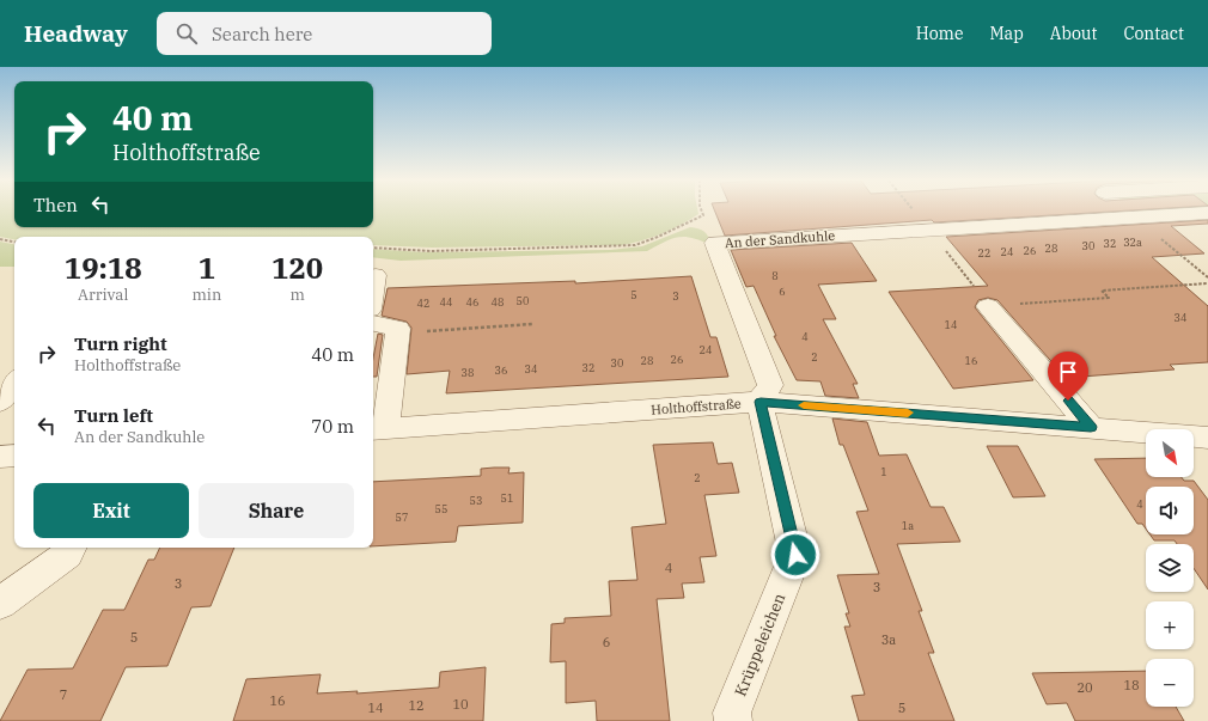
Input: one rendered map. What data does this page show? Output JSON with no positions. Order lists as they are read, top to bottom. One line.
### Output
{"streets":{"street":["An der Sandkuhle","Holthoffstraße","Krüppeleichen"]},"crossings":[["An der Sandkuhle","Holthoffstraße"],["An der Sandkuhle","Krüppeleichen"],["Holthoffstraße","Krüppeleichen"]],"house_numbers":["32a","32","30","28","26","24","22","8","6","5","3","50","44","46","48","42","34","14","4","24","2","26","28","16","30","32","34","36","38","1","2","51","53","4","55","57","1a","4","3","3","5","3a","6","18","20","7","16","10","12","14","5"],"north":"bottom right","page":{"header":"Headway","search":"Search here","nav":["Home","Map","About","Contact"],"turn":["40 m","Holthoffstraße"],"then":"Then","eta":["19:18","Arrival","1","min","120","m"],"list":[{"name":"Turn right","note":"Holthoffstraße","value":"40 m"},{"name":"Turn left","note":"An der Sandkuhle","value":"70 m"}],"map_buttons":["+","−"],"buttons":["Exit","Share"]}}
